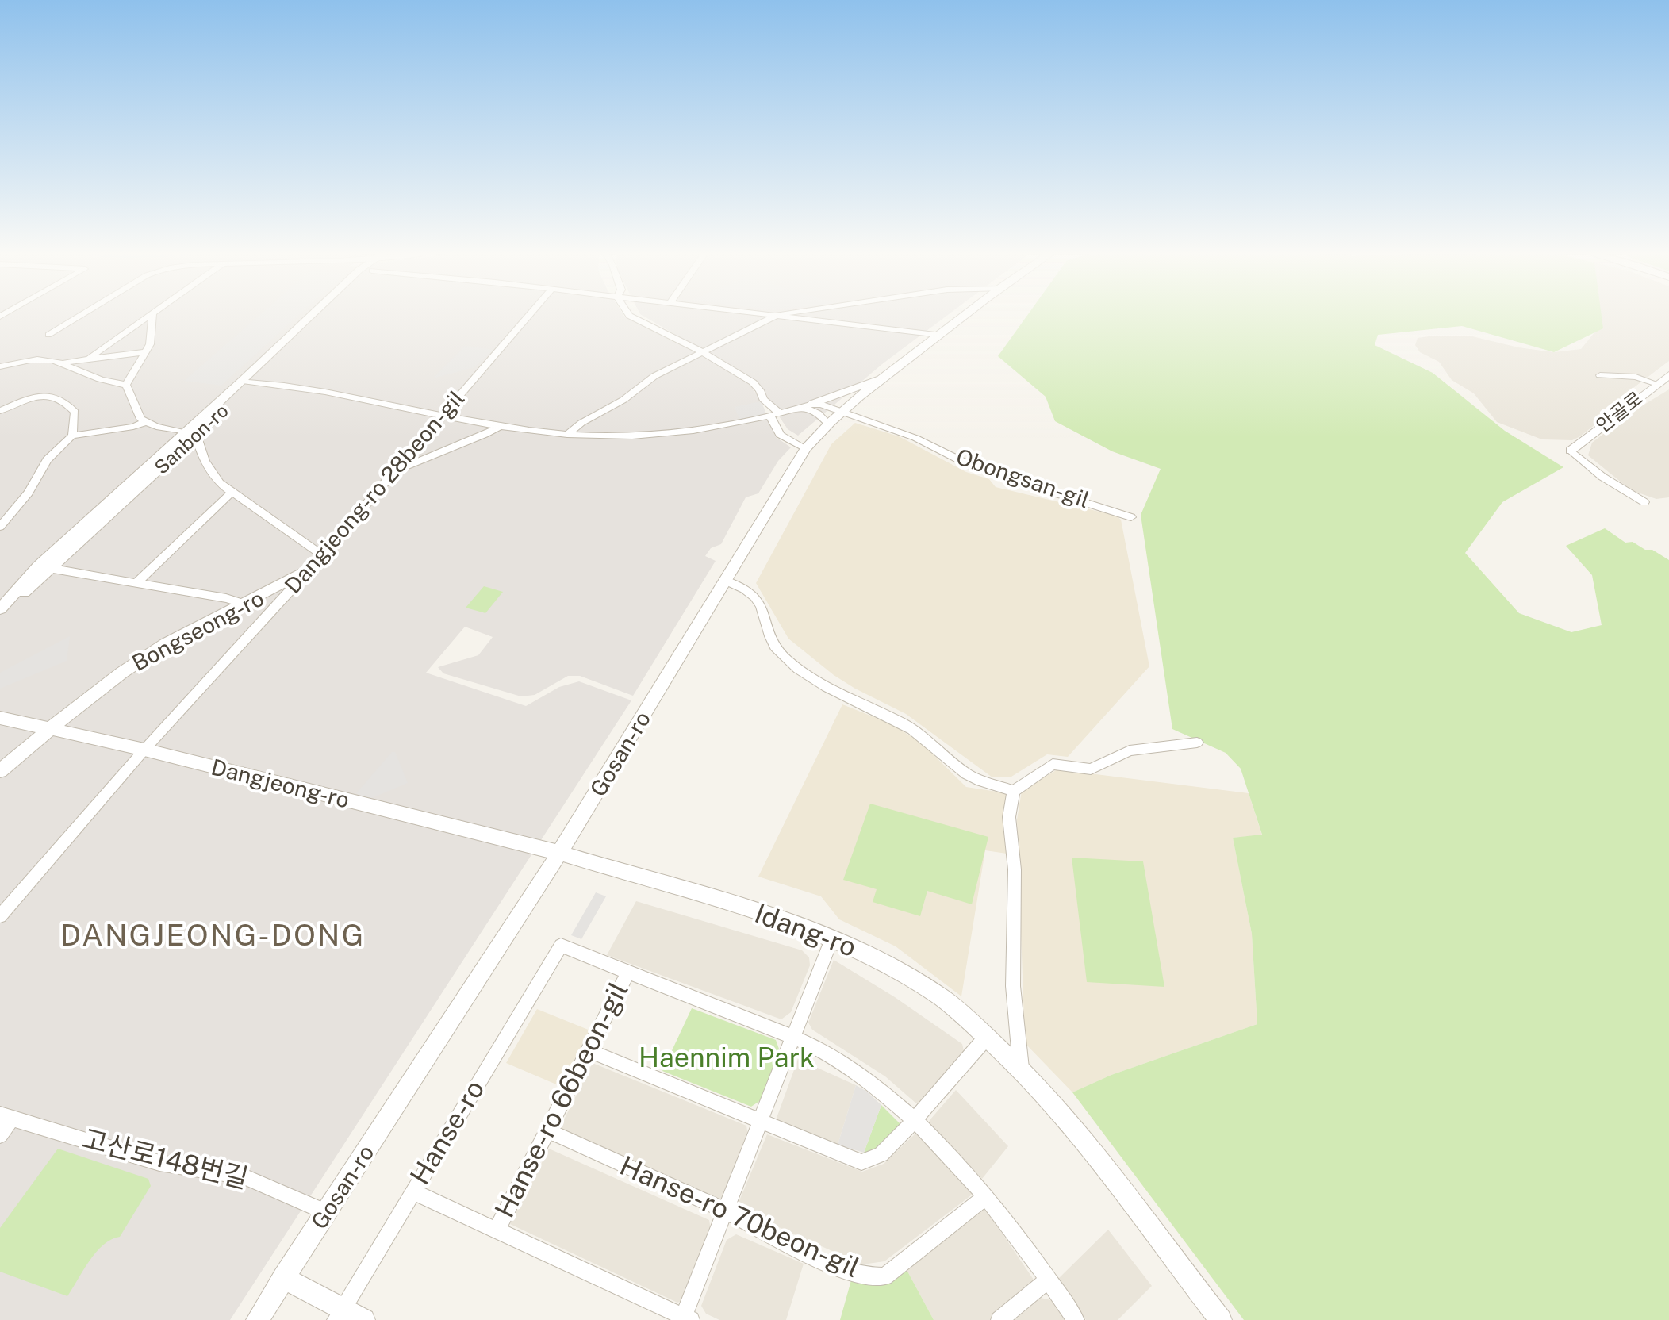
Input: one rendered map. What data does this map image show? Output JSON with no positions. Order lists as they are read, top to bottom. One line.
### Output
{"streets":{"street":["안골로","Sanbon-ro","Obongsan-gil","Dangjeong-ro 28beon-gil","Bongseong-ro","Gosan-ro","Dangjeong-ro","Idang-ro","Hanse-ro 66beon-gil","Hanse-ro","고산로148번길","Hanse-ro 70beon-gil"]},"crossings":[["Obongsan-gil","Gosan-ro"],["Dangjeong-ro 28beon-gil","Bongseong-ro"],["Dangjeong-ro 28beon-gil","Dangjeong-ro"],["Bongseong-ro","Dangjeong-ro"],["Gosan-ro","Dangjeong-ro"],["Gosan-ro","Idang-ro"],["Gosan-ro","고산로148번길"],["Dangjeong-ro","Idang-ro"],["Hanse-ro 66beon-gil","Hanse-ro"],["Hanse-ro 66beon-gil","Hanse-ro 70beon-gil"]],"districts":["DANGJEONG-DONG"],"parks":["Haennim Park"]}
